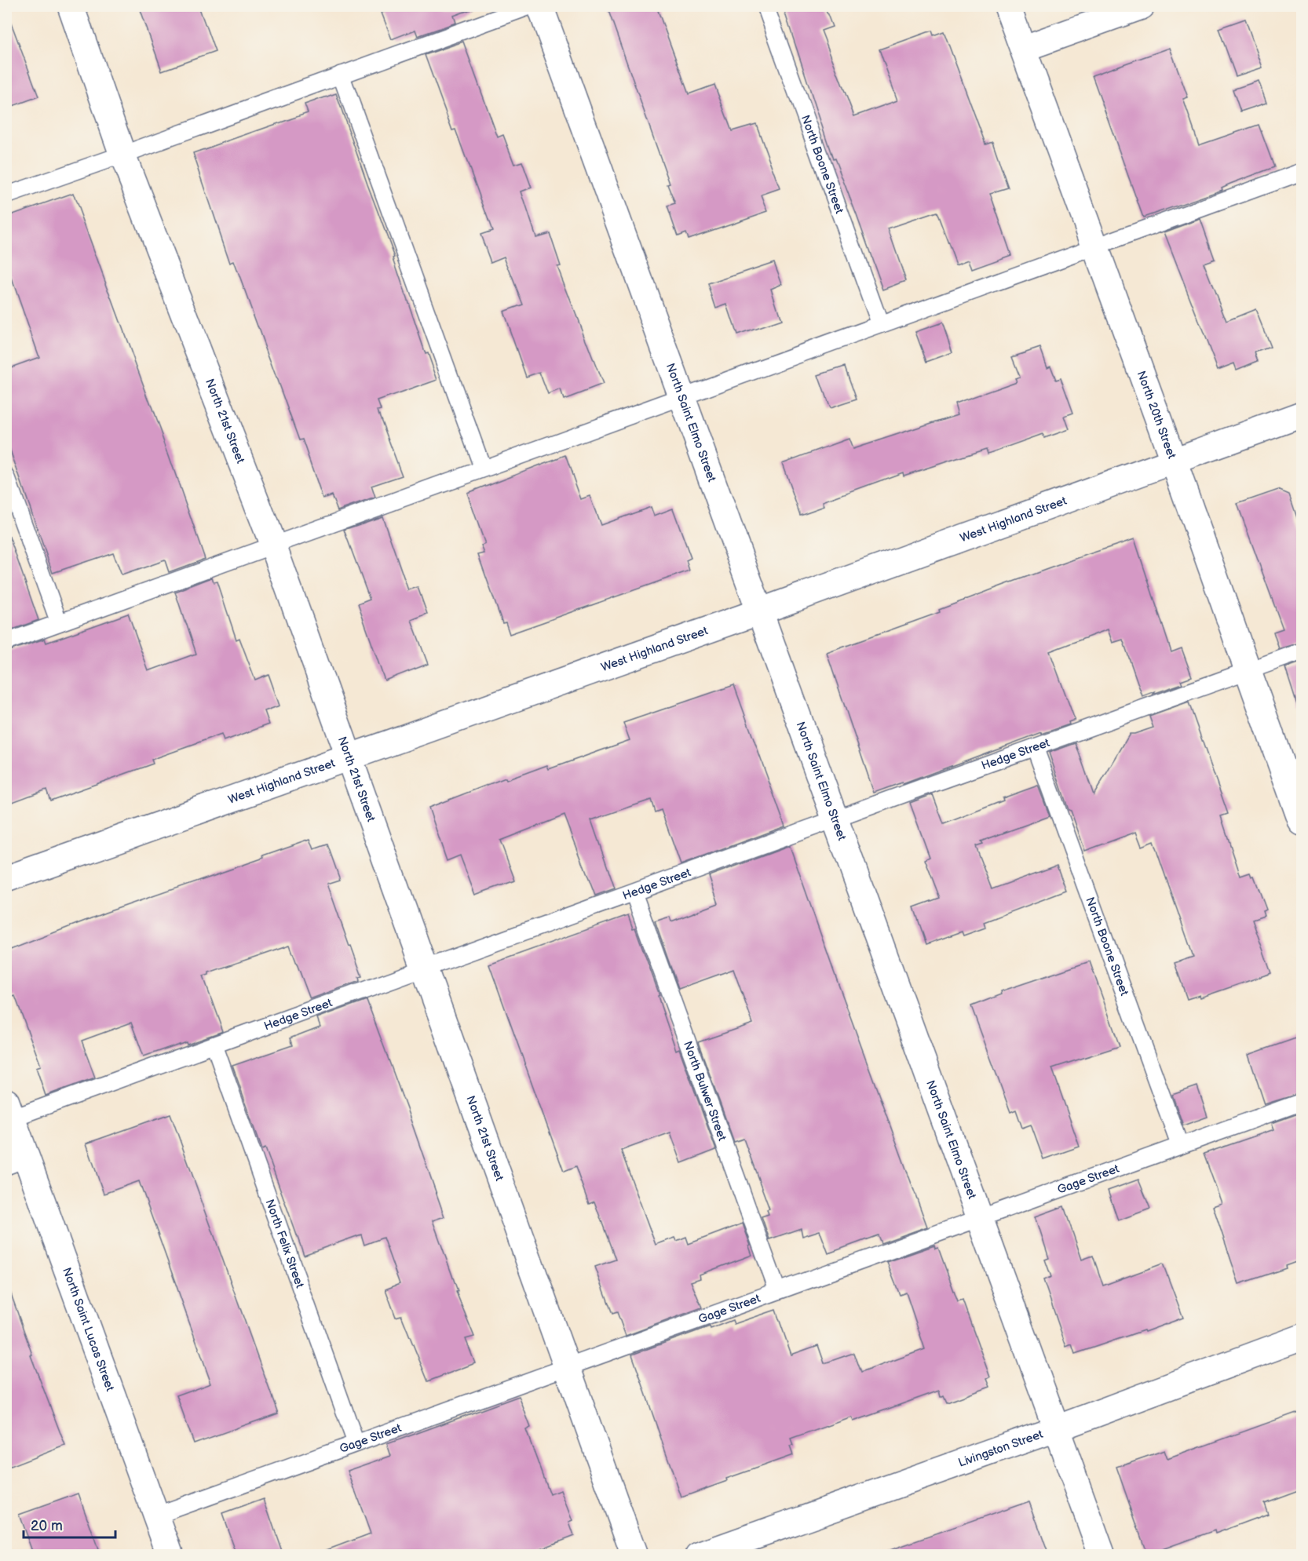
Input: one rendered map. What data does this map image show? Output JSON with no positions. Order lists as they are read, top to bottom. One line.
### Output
{"streets":{"street":["North 20th Street","North 21st Street","North Saint Elmo Street","West Highland Street","North Saint Lucas Street","Livingston Street"],"lane":["North Boone Street","Hedge Street","North Bulwer Street","Gage Street","North Felix Street"]},"crossings":[["North Boone Street","Hedge Street"],["North Boone Street","Gage Street"],["North 20th Street","West Highland Street"],["North 20th Street","Hedge Street"],["North 21st Street","West Highland Street"],["North 21st Street","Hedge Street"],["North 21st Street","Gage Street"],["North Saint Elmo Street","West Highland Street"],["North Saint Elmo Street","Hedge Street"],["North Saint Elmo Street","Gage Street"],["North Saint Elmo Street","Livingston Street"],["Hedge Street","North Bulwer Street"],["Hedge Street","North Felix Street"],["Hedge Street","North Saint Lucas Street"],["North Bulwer Street","Gage Street"],["Gage Street","North Felix Street"],["Gage Street","North Saint Lucas Street"]],"scale_bar":"20 m"}
